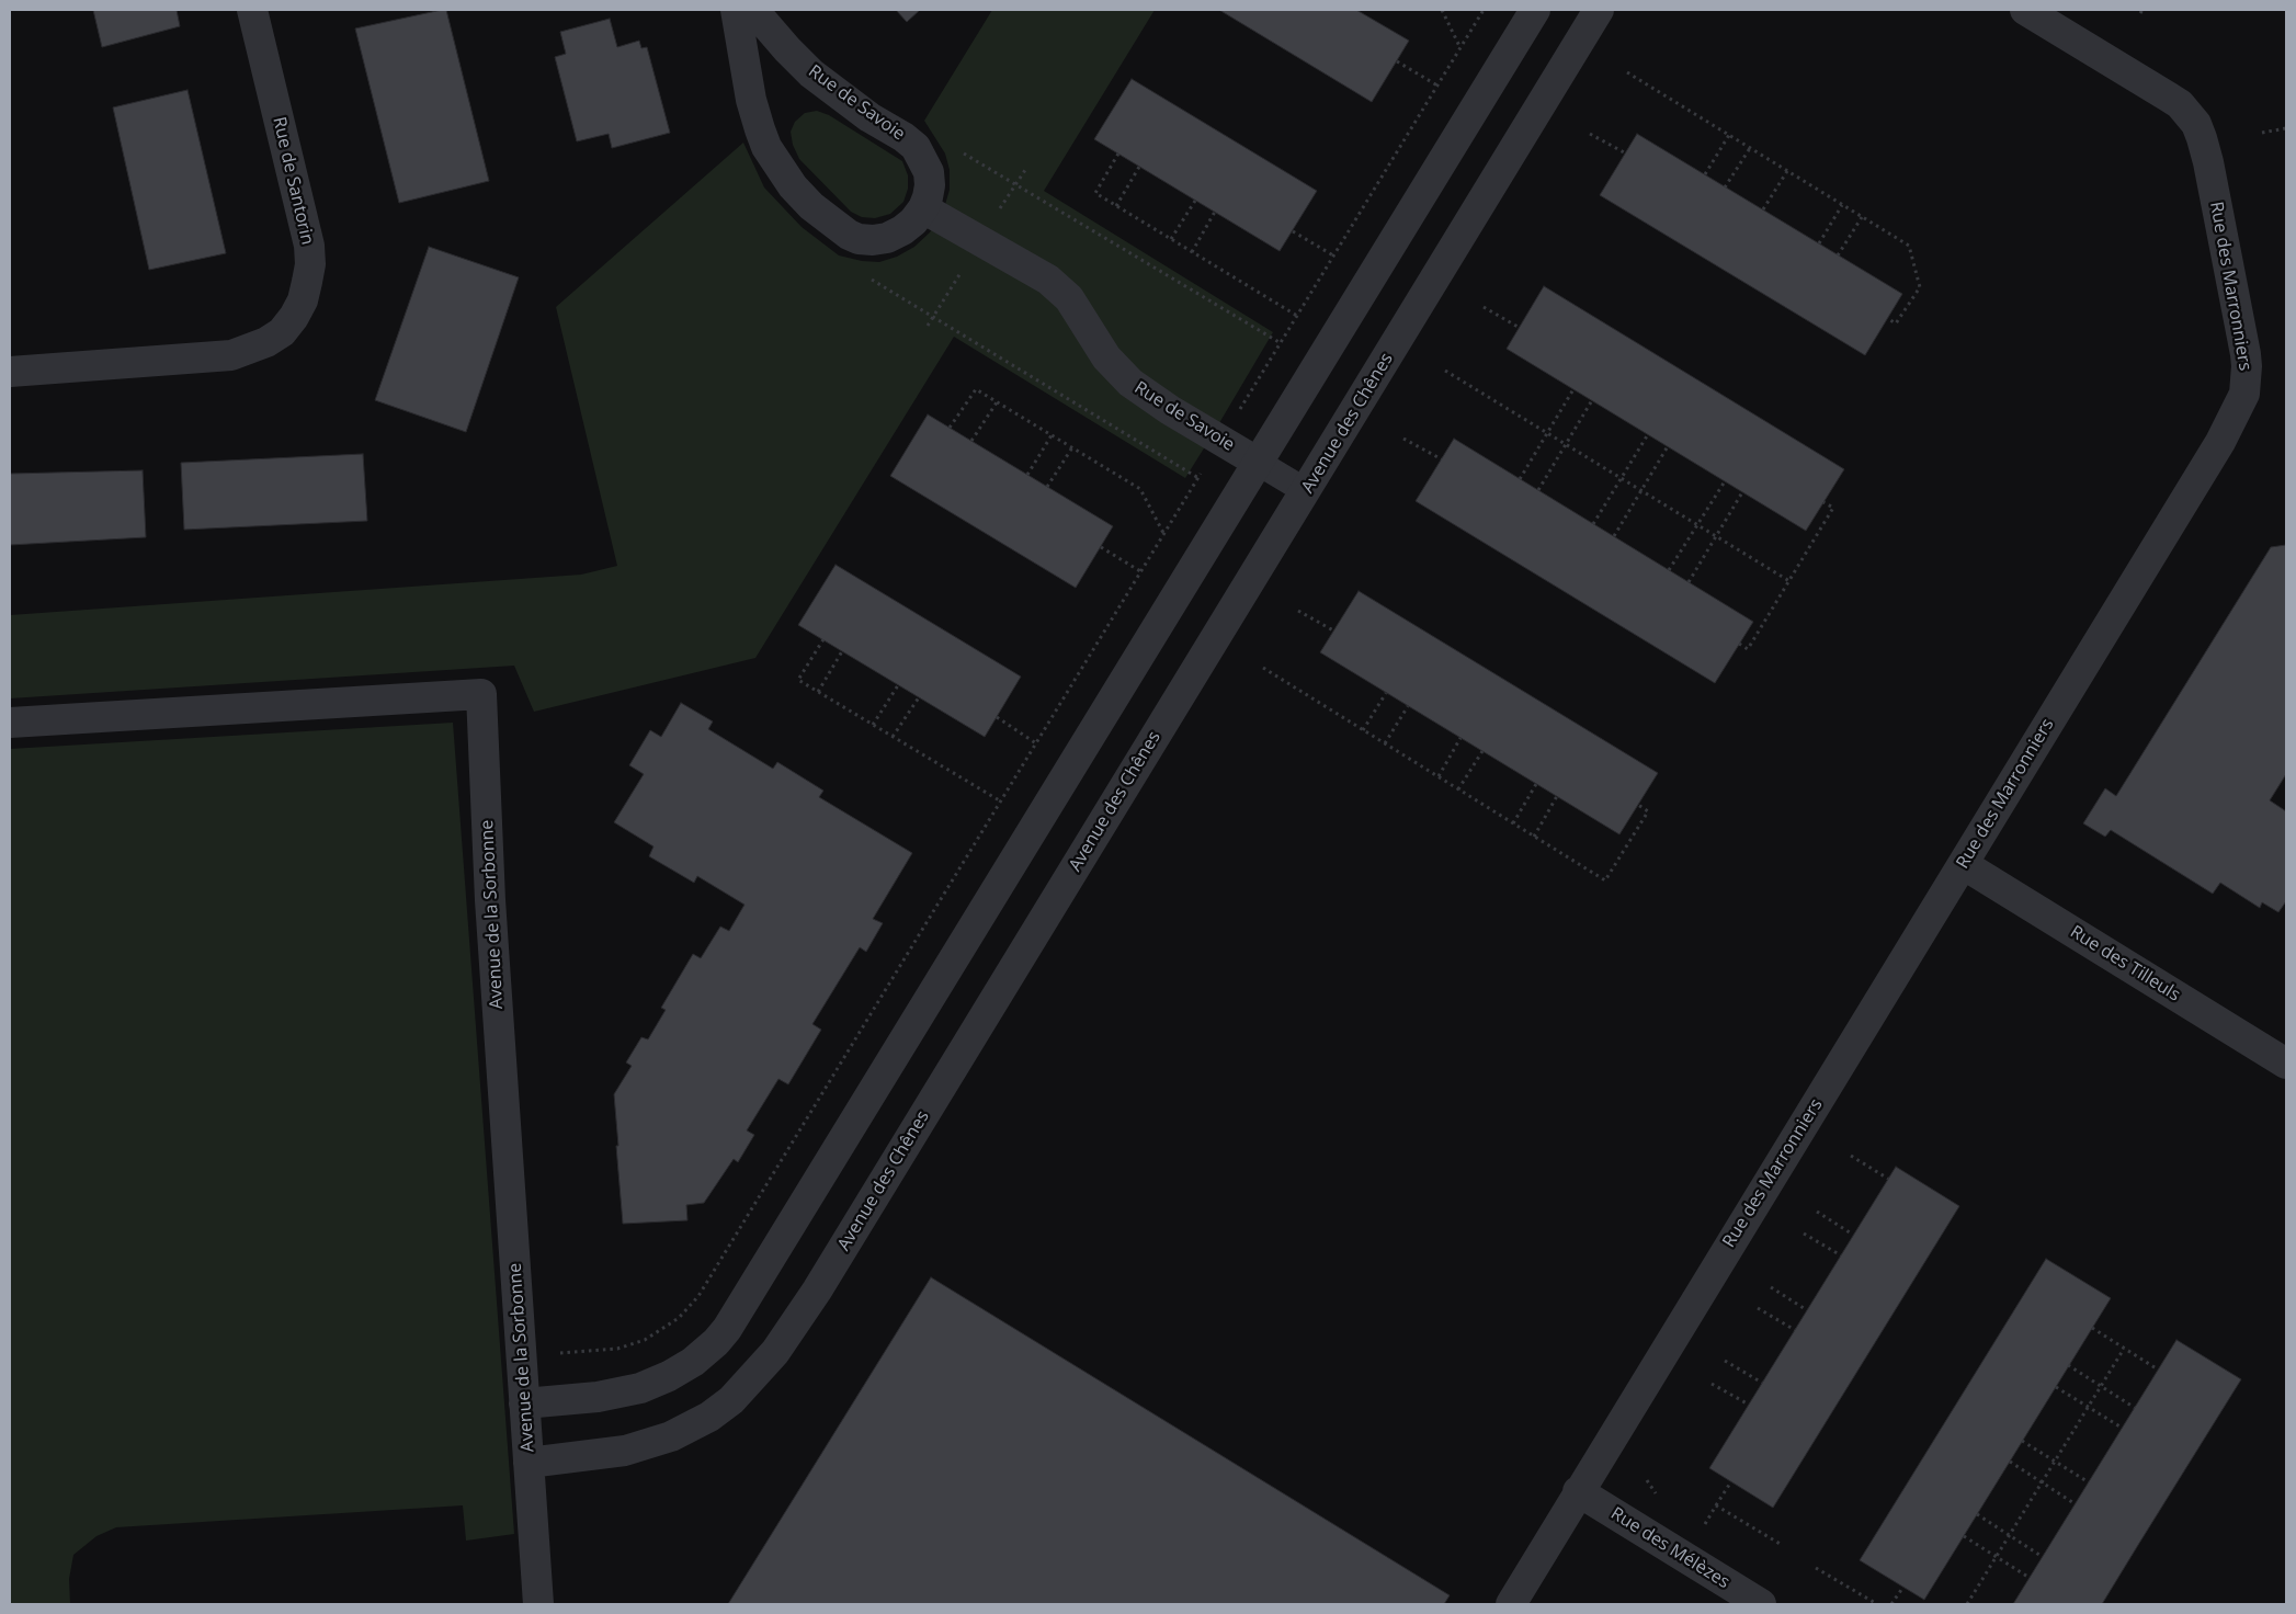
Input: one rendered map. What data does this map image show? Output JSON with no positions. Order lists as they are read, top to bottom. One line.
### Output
{"streets":{"street":["Rue de Savoie","Rue de Santorin","Rue des Marronniers","Avenue des Chênes","Avenue de la Sorbonne","Rue des Tilleuls","Rue des Mélèzes"]},"crossings":[["Rue de Savoie","Avenue des Chênes"],["Rue des Marronniers","Rue des Tilleuls"],["Rue des Marronniers","Rue des Mélèzes"],["Avenue des Chênes","Avenue de la Sorbonne"]]}
